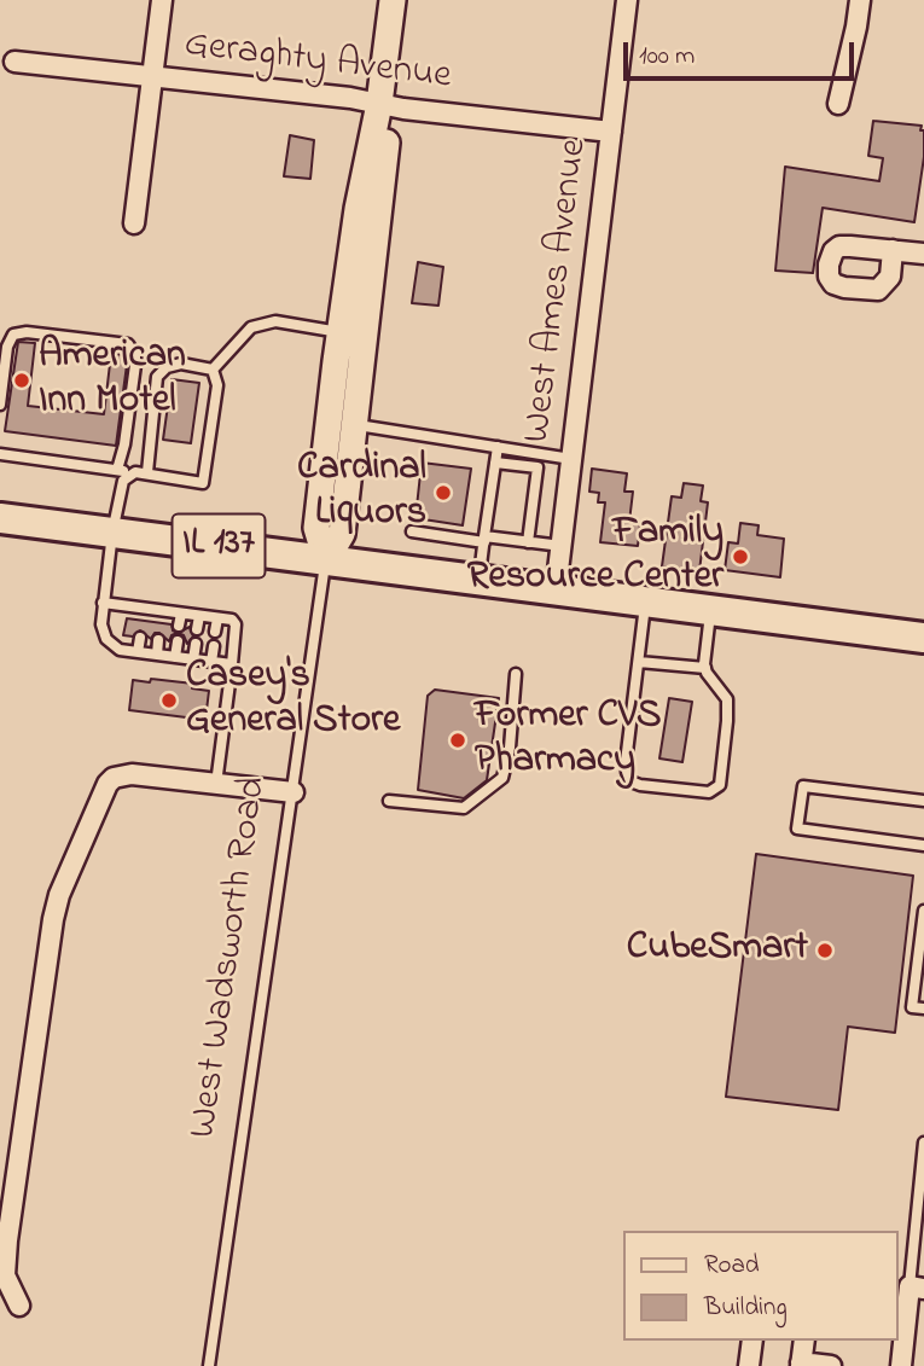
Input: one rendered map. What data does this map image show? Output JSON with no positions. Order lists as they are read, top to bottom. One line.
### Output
{"streets":{"main road":["IL 137","West Wadsworth Road"],"street":["Geraghty Avenue","West Ames Avenue"]},"crossings":[["Geraghty Avenue","West Ames Avenue"],["Geraghty Avenue","West Wadsworth Road"],["West Ames Avenue","IL 137"],["IL 137","West Wadsworth Road"]],"places":["American Inn Motel","Cardinal Liquors","Family Resource Center","Casey's General Store","Former CVS Pharmacy","CubeSmart"],"legend":["Road","Building"],"scale_bar":"100 m"}
